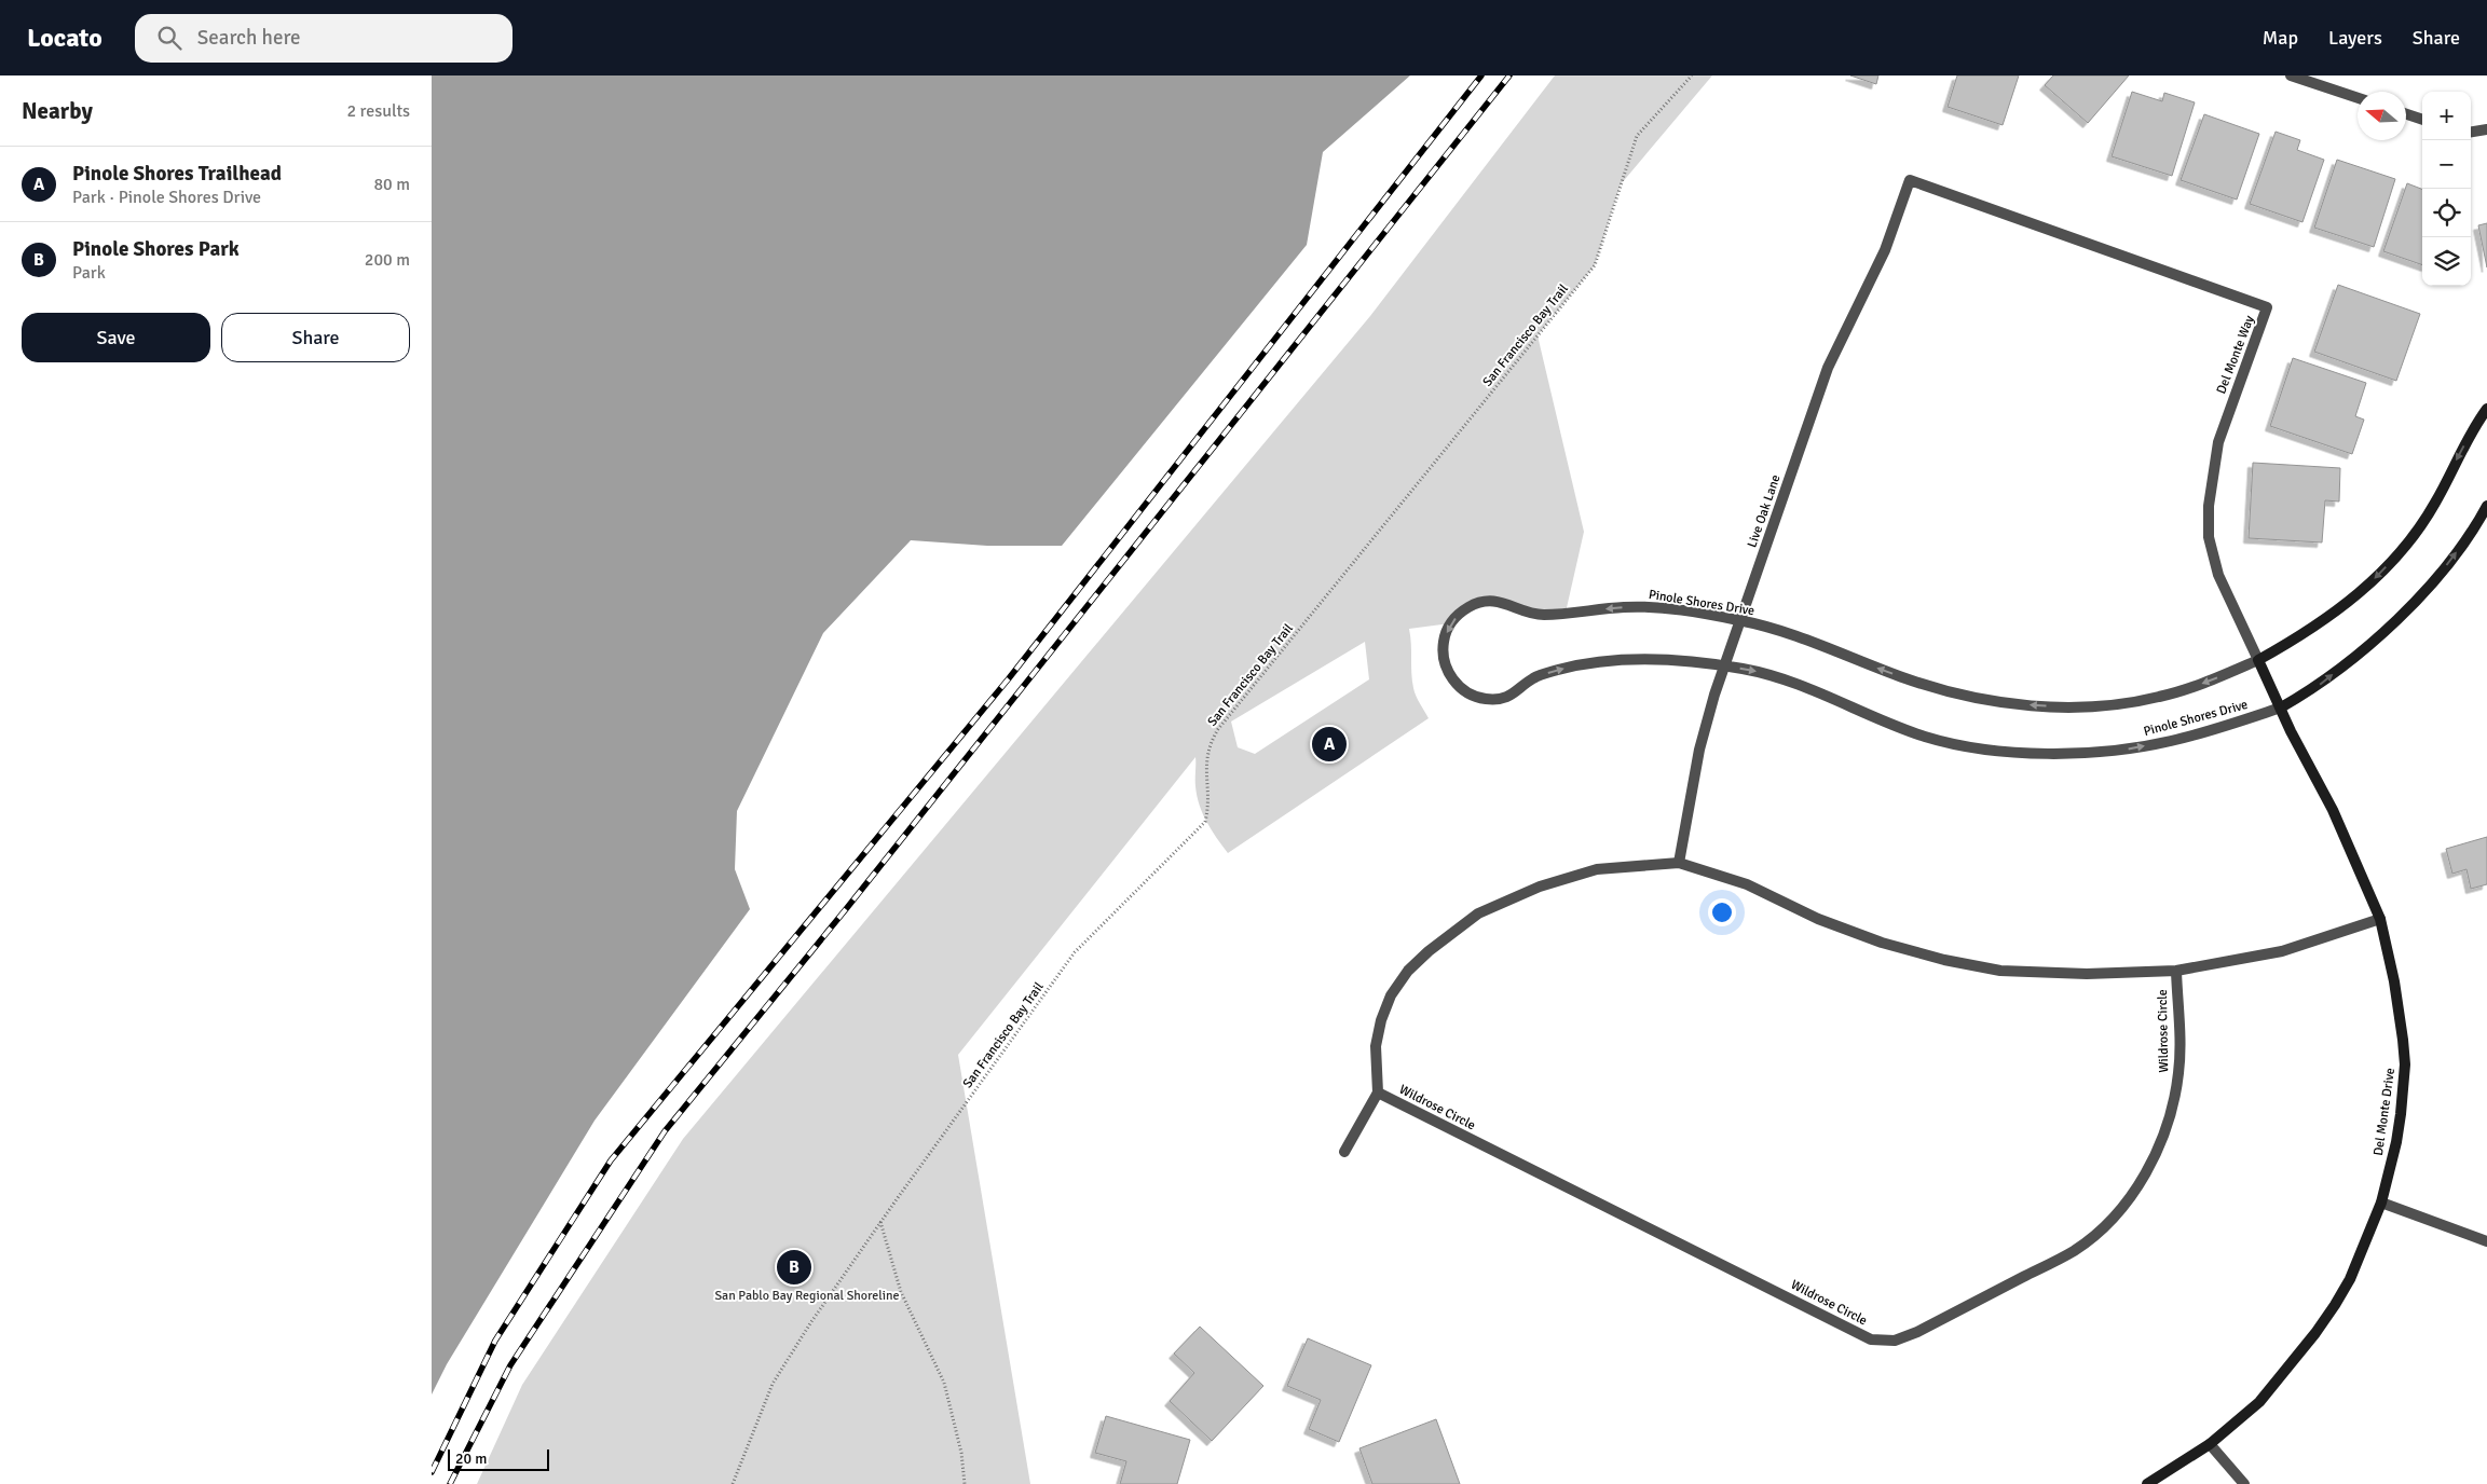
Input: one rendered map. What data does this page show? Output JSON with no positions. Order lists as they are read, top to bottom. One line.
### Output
{"streets":{"street":["Del Monte Way","Live Oak Lane","Pinole Shores Drive","Wildrose Circle","Del Monte Drive"],"path":["San Francisco Bay Trail"]},"crossings":[["Del Monte Way","Live Oak Lane"],["Del Monte Way","Pinole Shores Drive"],["Del Monte Way","Del Monte Drive"],["Live Oak Lane","Pinole Shores Drive"],["Live Oak Lane","Wildrose Circle"],["Pinole Shores Drive","Del Monte Drive"],["Wildrose Circle","Del Monte Drive"]],"parks":["San Pablo Bay Regional Shoreline"],"scale_bar":"20 m","north":"left","page":{"header":"Locato","search":"Search here","nav":["Map","Layers","Share"],"heading":["Nearby","2 results"],"map_buttons":["+","−"],"list":[{"mark":"A","name":"Pinole Shores Trailhead","note":"Park · Pinole Shores Drive","value":"80 m"},{"mark":"B","name":"Pinole Shores Park","note":"Park","value":"200 m"}],"buttons":["Save","Share"],"pins":["A","B"],"scale":"20 m"}}
